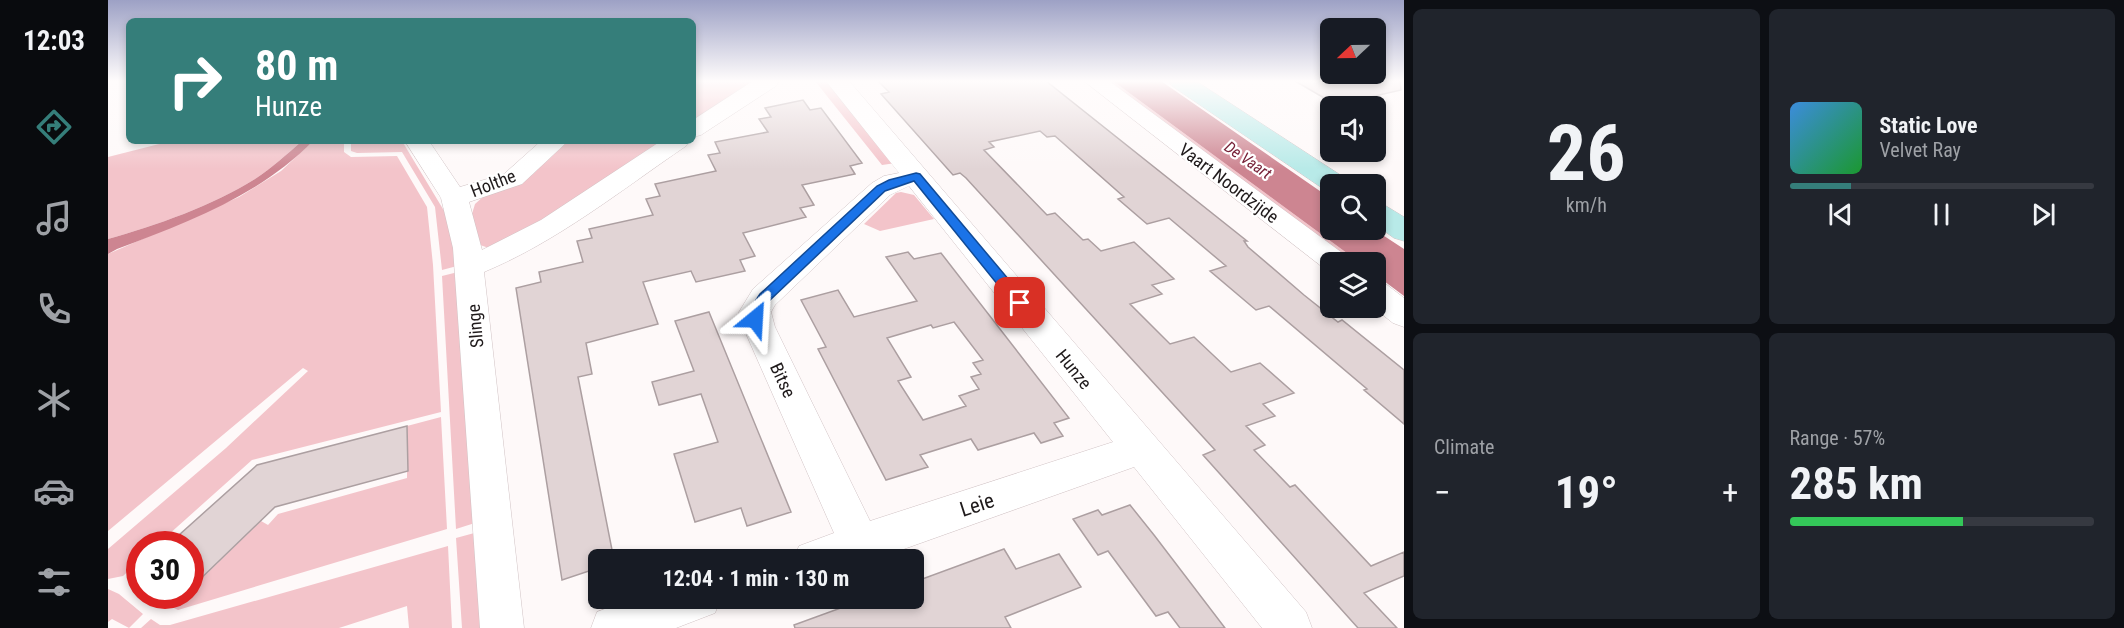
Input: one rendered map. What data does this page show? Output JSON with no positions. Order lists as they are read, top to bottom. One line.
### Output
{"streets":{"street":["Holthe","Vaart Noordzijde","Slinge","Hunze","Bitse","Leie"]},"crossings":[["Holthe","Slinge"],["Hunze","Bitse"],["Hunze","Leie"],["Bitse","Leie"]],"water":["De Vaart"],"north":"left","page":{"tabs":"12:03","tile":[["26","km/h"],"Climate",["Range · 57%","285 km"]],"turn":["80 m","Hunze"],"song":["Static Love","Velvet Ray"],"heat":["−","19°","+"],"limit":"30","trip":"12:04 · 1 min · 130 m"}}
